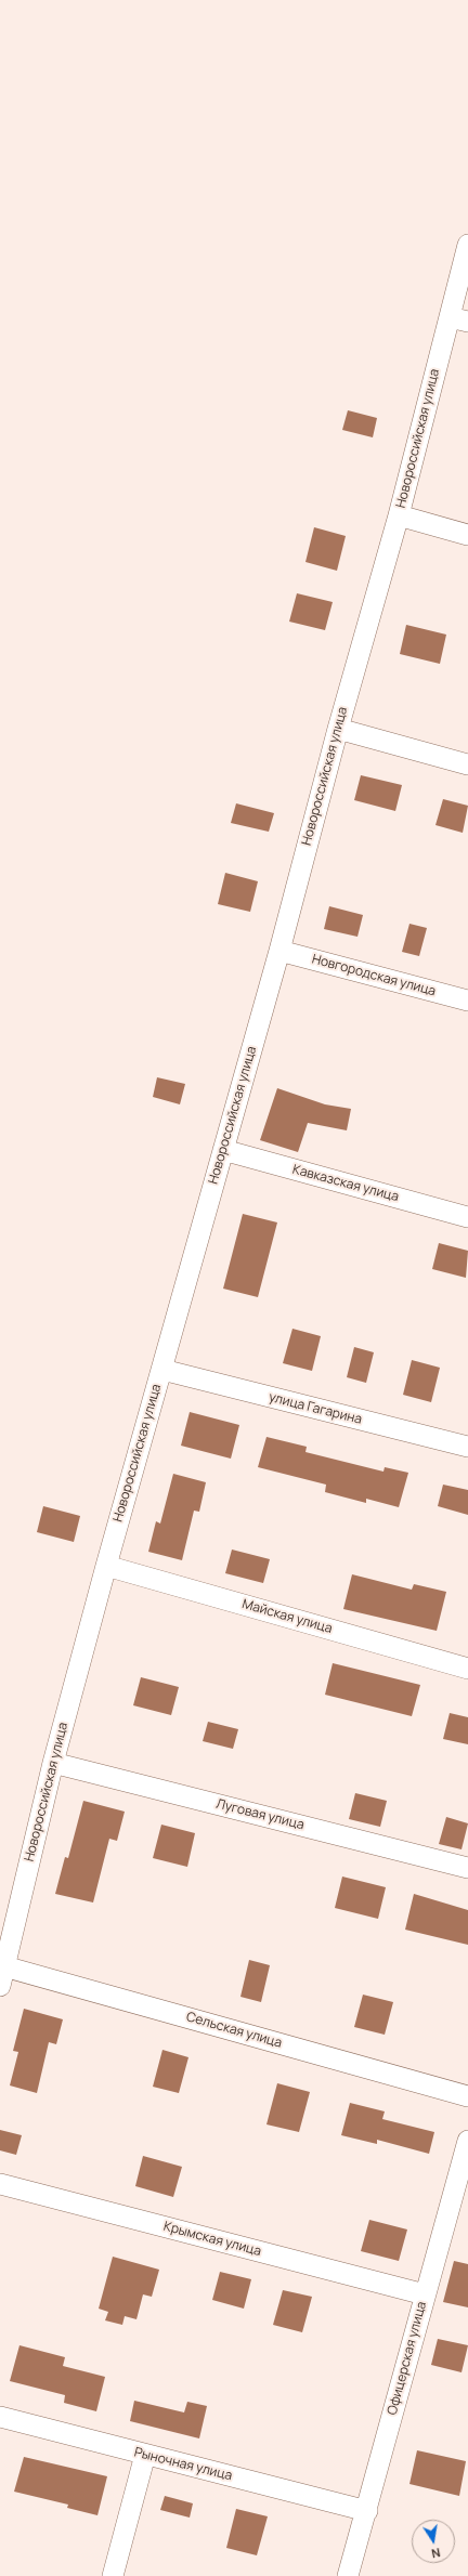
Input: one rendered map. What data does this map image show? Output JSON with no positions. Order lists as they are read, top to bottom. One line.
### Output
{"streets":{"street":["Новороссийская улица","Новгородская улица","Кавказская улица","улица Гагарина","Майская улица","Луговая улица","Сельская улица","Крымская улица","Офицерская улица","Рыночная улица"]},"crossings":[["Новороссийская улица","Новгородская улица"],["Новороссийская улица","Кавказская улица"],["Новороссийская улица","улица Гагарина"],["Новороссийская улица","Майская улица"],["Новороссийская улица","Луговая улица"],["Новороссийская улица","Сельская улица"],["Крымская улица","Офицерская улица"],["Офицерская улица","Рыночная улица"]],"north":"bottom"}
